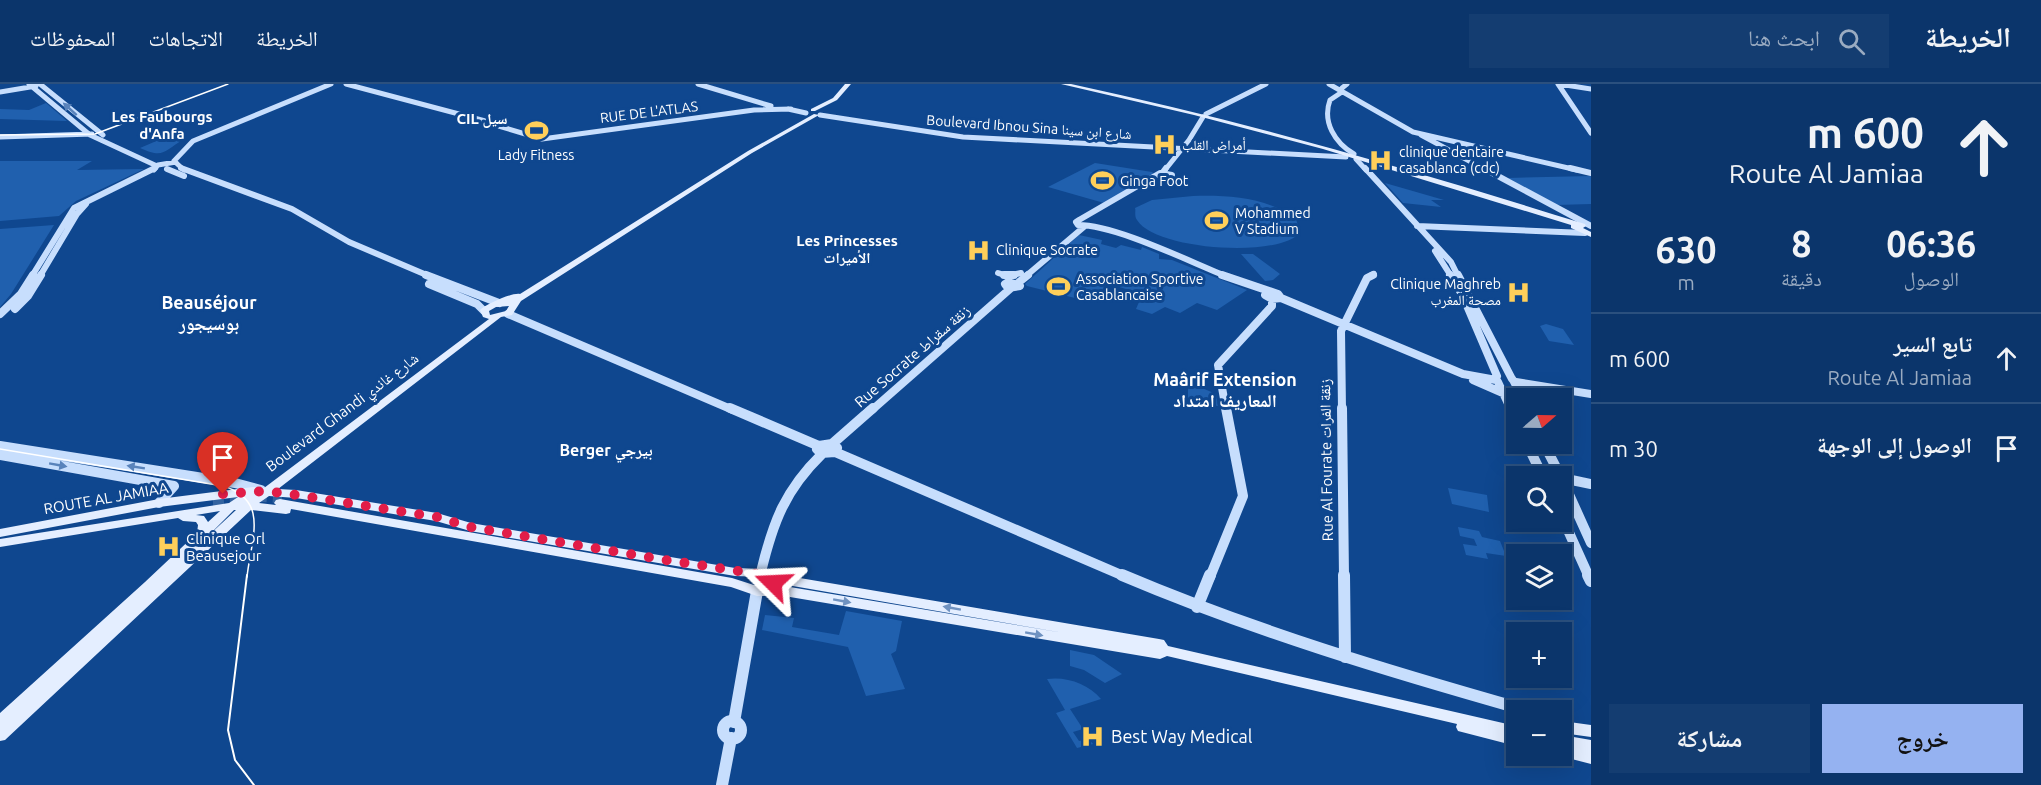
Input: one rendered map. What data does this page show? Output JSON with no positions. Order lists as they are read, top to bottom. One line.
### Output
{"streets":{"main road":["RUE DE L'ATLAS","Boulevard Ibnou Sina شارع ابن سينا","Rue Socrate زنقة سقراط","Boulevard Ghandi شارع غاندي","Rue Al Fourate زنقة الفرات","ROUTE AL JAMIAA"]},"crossings":[["RUE DE L'ATLAS","Boulevard Ibnou Sina شارع ابن سينا"],["Boulevard Ibnou Sina شارع ابن سينا","Rue Socrate زنقة سقراط"],["Boulevard Ghandi شارع غاندي","ROUTE AL JAMIAA"]],"districts":["Les Faubourgs d'Anfa","CIL سيل","Les Princesses الأميرات","Beauséjour بوسيجور","Maârif Extension المعاريف امتداد","Berger بيرجي"],"places":{"sports":["Lady Fitness","Ginga Foot","Mohammed V Stadium","Association Sportive Casablancaise"],"hospital":["أمراض القلب","clinique dentaire casablanca (cdc)","Clinique Socrate","Clinique Maghreb مصحة المغرب","Clinique Orl Beausejour","Best Way Medical"]},"north":"right","page":{"header":"الخريطة","search":"ابحث هنا","nav":["الخريطة","الاتجاهات","المحفوظات"],"turn":["600 m","Route Al Jamiaa"],"eta":["06:36","الوصول","8","دقيقة","630","m"],"list":[{"name":"تابع السير","note":"Route Al Jamiaa","value":"600 m"},{"name":"الوصول إلى الوجهة","value":"30 m"}],"map_buttons":["+","−"],"buttons":["خروج","مشاركة"]}}
